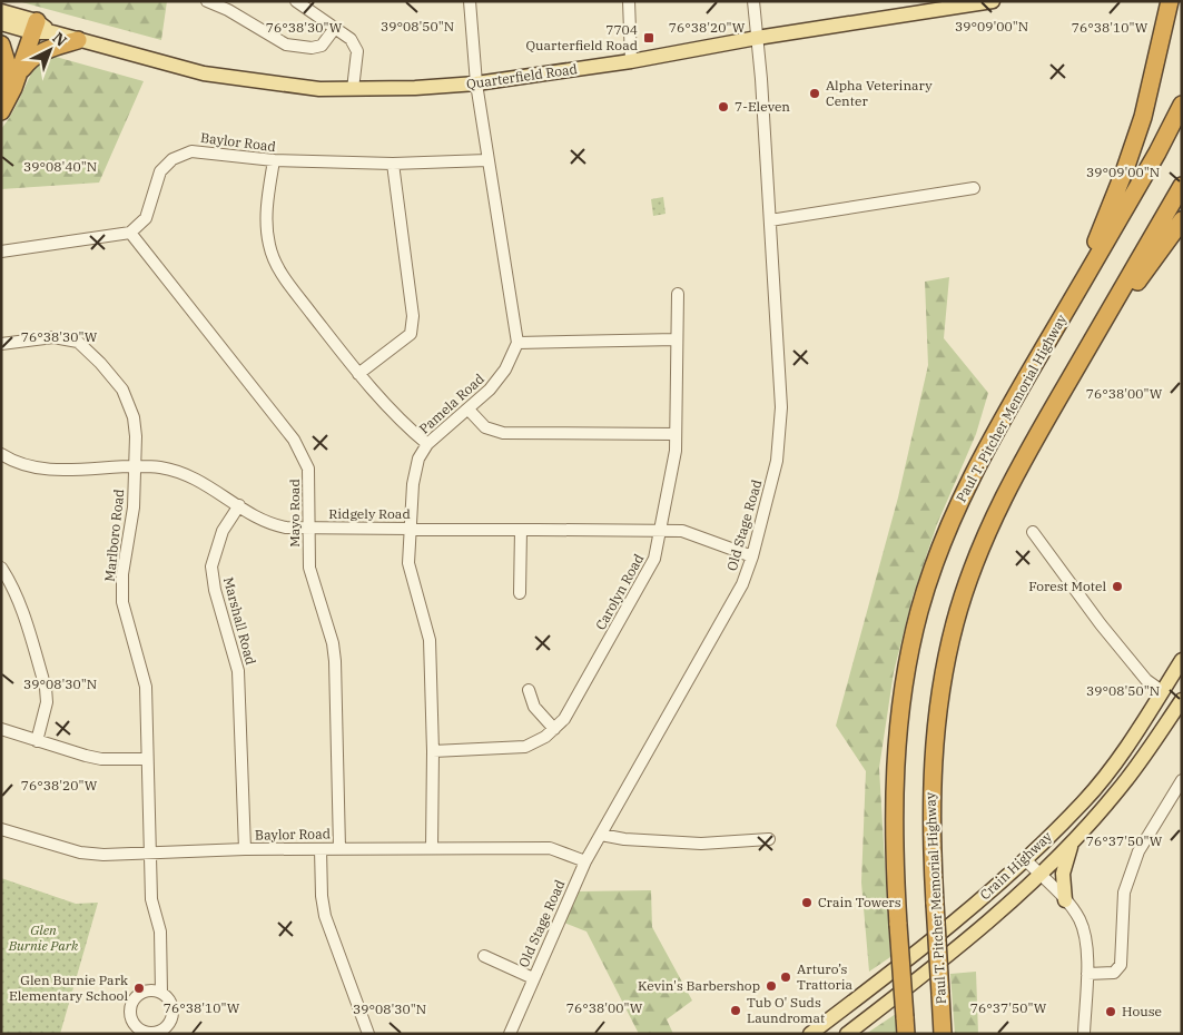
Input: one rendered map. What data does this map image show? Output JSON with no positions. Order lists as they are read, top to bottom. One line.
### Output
{"streets":{"highway":["Paul T. Pitcher Memorial Highway"],"main road":["Quarterfield Road","Crain Highway"],"street":["Baylor Road","Pamela Road","Mayo Road","Ridgely Road","Old Stage Road","Marlboro Road","Carolyn Road","Marshall Road"]},"crossings":[["Quarterfield Road","Old Stage Road"],["Baylor Road","Pamela Road"],["Baylor Road","Mayo Road"],["Baylor Road","Old Stage Road"],["Baylor Road","Marlboro Road"],["Baylor Road","Marshall Road"],["Pamela Road","Ridgely Road"],["Pamela Road","Carolyn Road"],["Mayo Road","Ridgely Road"],["Ridgely Road","Old Stage Road"],["Ridgely Road","Marlboro Road"],["Ridgely Road","Carolyn Road"],["Ridgely Road","Marshall Road"]],"parks":["Glen Burnie Park"],"places":{"transit":["7704 Quarterfield Road"],"other":["Alpha Veterinary Center","7-Eleven","Forest Motel","Crain Towers","Arturo’s Trattoria","Kevin's Barbershop","Glen Burnie Park Elementary School","Tub O' Suds Laundromat","House"]},"north":"top right","coordinates":["39°09'00\"N","39°08'50\"N","76°38'30\"W","76°38'20\"W","76°38'10\"W","39°08'40\"N","76°38'00\"W","39°08'30\"N","76°37'50\"W"]}
